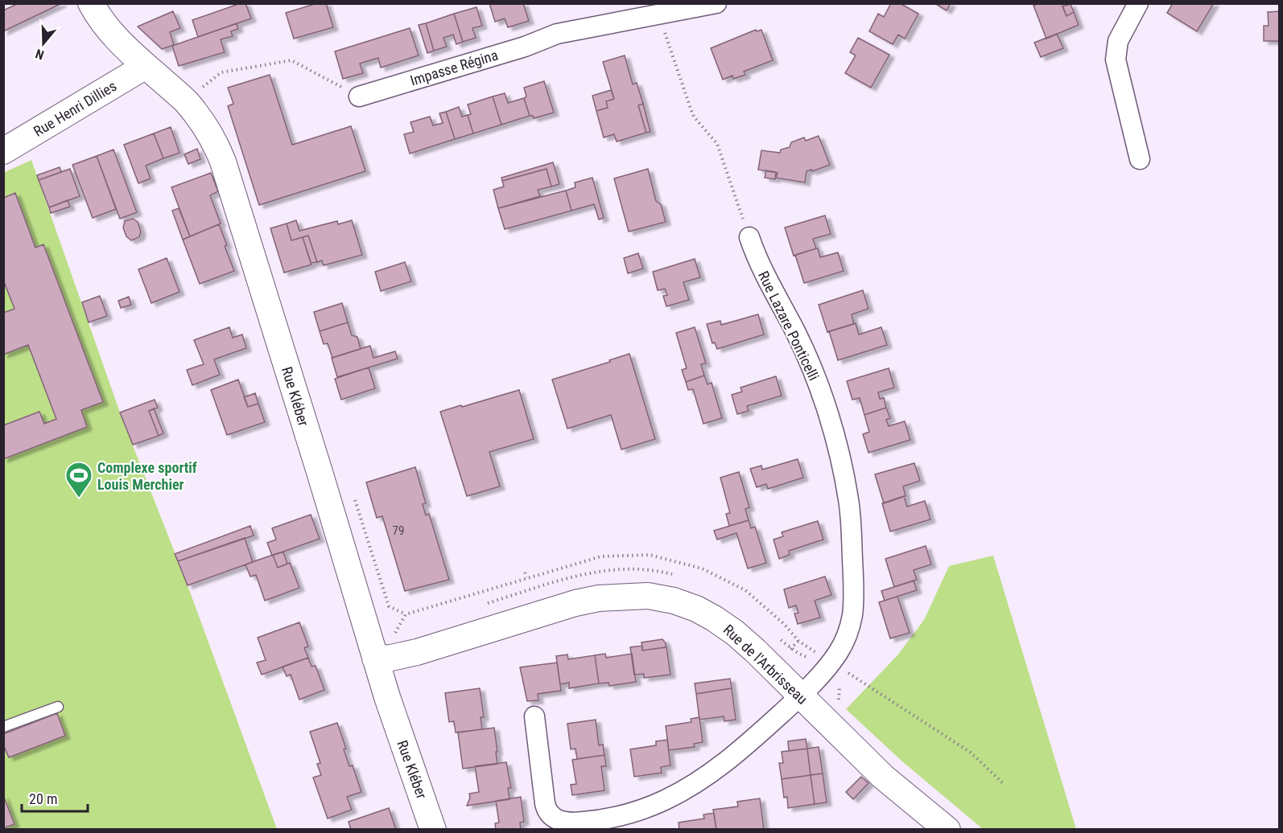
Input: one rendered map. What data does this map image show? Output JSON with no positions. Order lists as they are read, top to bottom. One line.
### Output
{"streets":{"street":["Impasse Régina","Rue Henri Dillies","Rue Lazare Ponticelli","Rue Kléber","Rue de l'Arbrisseau"]},"crossings":[["Rue Henri Dillies","Rue Kléber"],["Rue Lazare Ponticelli","Rue de l'Arbrisseau"],["Rue Kléber","Rue de l'Arbrisseau"]],"places":{"sports":["Complexe sportif Louis Merchier"]},"house_numbers":["79"],"scale_bar":"20 m","north":"bottom"}
